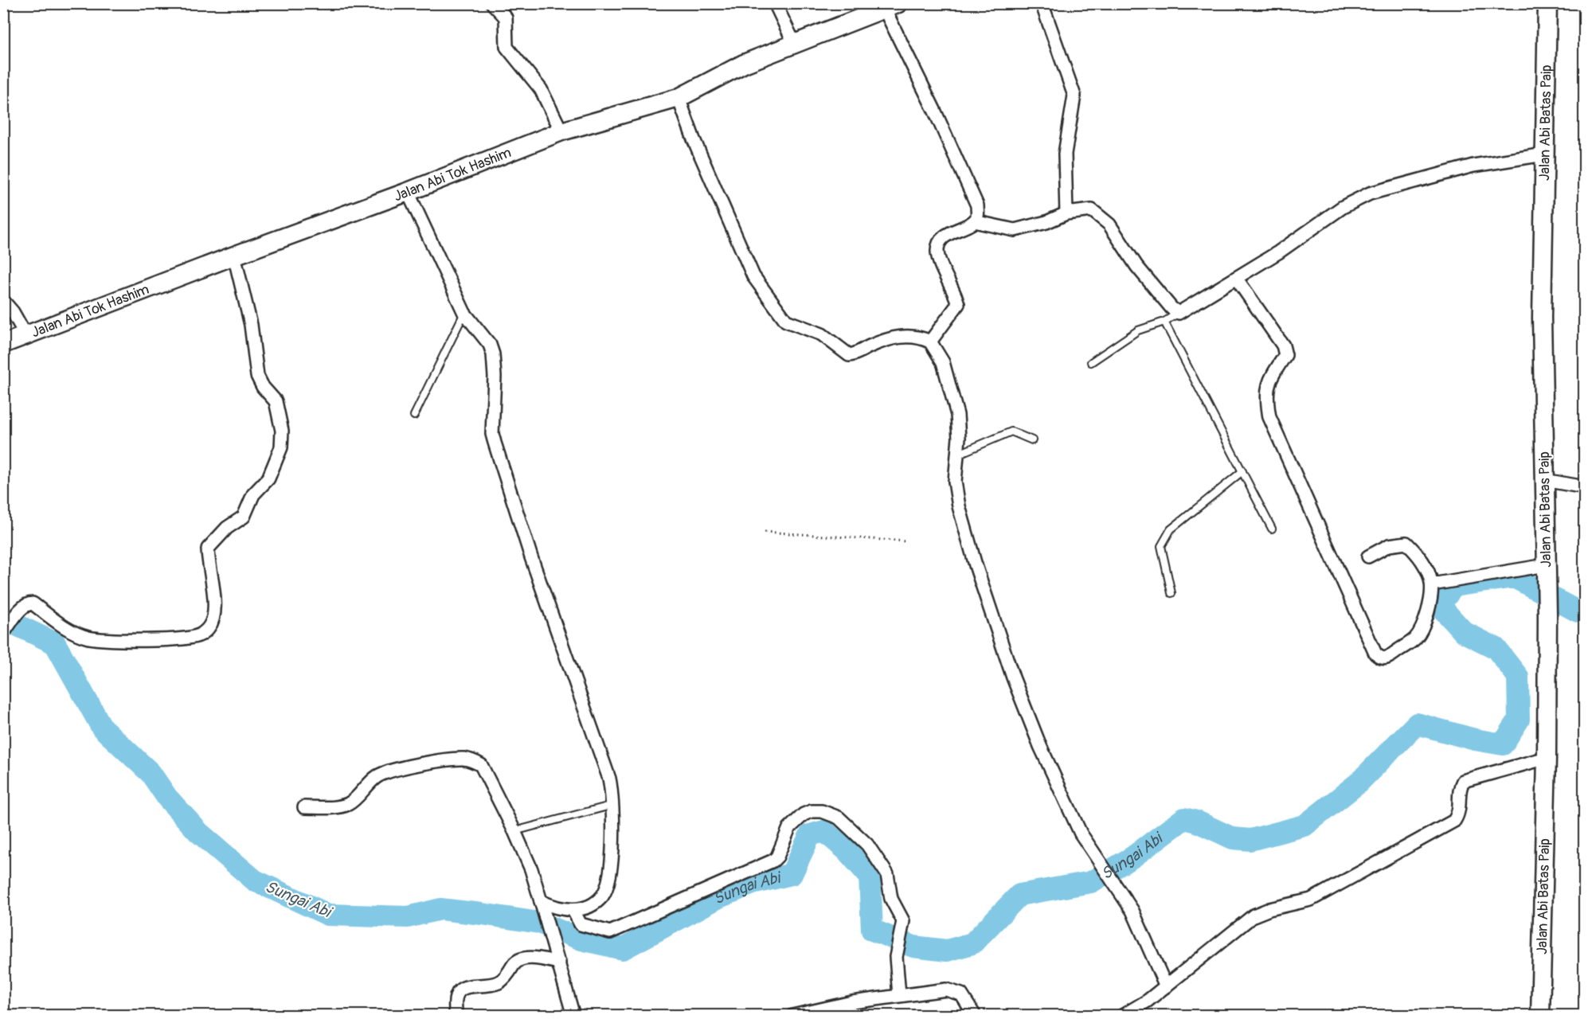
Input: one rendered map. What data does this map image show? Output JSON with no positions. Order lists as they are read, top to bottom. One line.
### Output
{"streets":{"main road":["Jalan Abi Batas Paip","Jalan Abi Tok Hashim"]},"water":["Sungai Abi"]}
